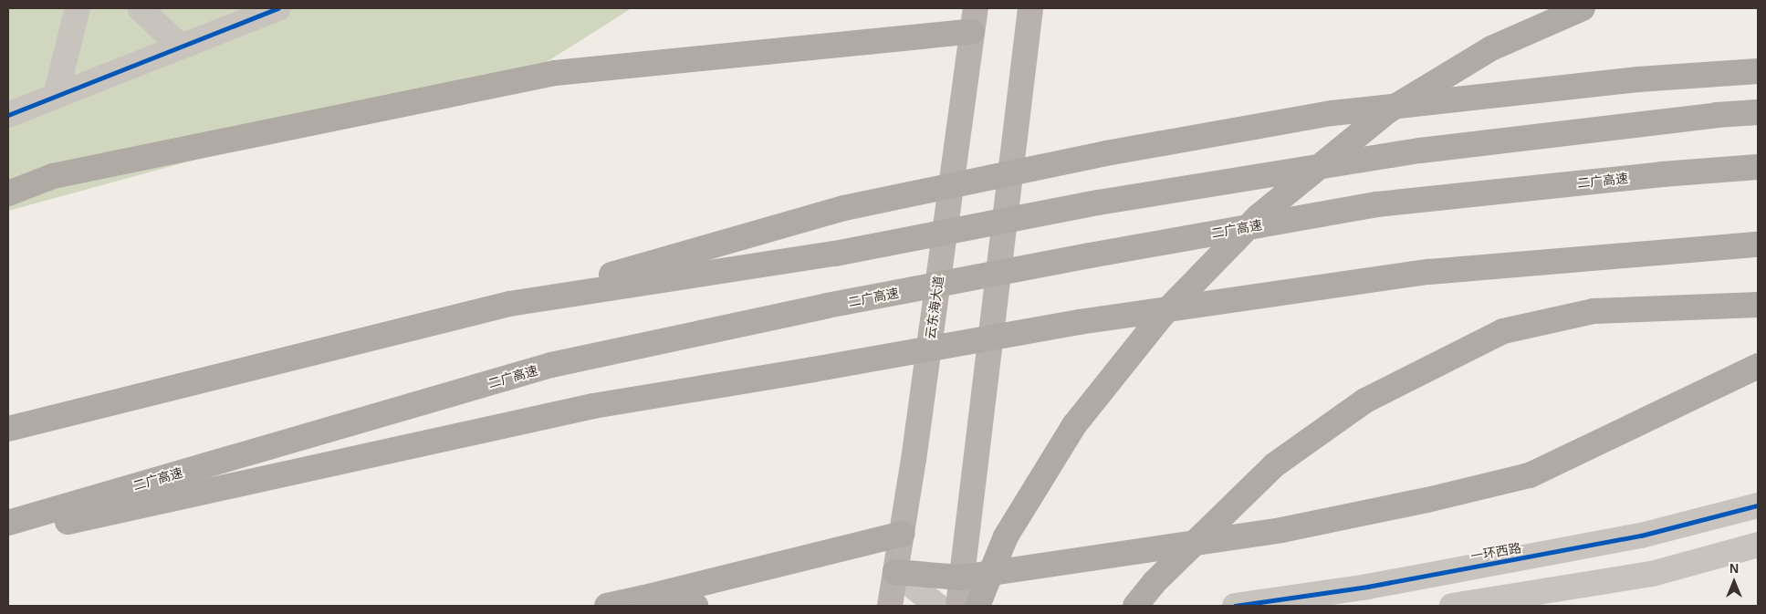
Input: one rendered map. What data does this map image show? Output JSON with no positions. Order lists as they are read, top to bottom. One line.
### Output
{"streets":{"highway":["二广高速"],"main road":["云东海大道"],"street":["一环西路"]},"north":"top"}
